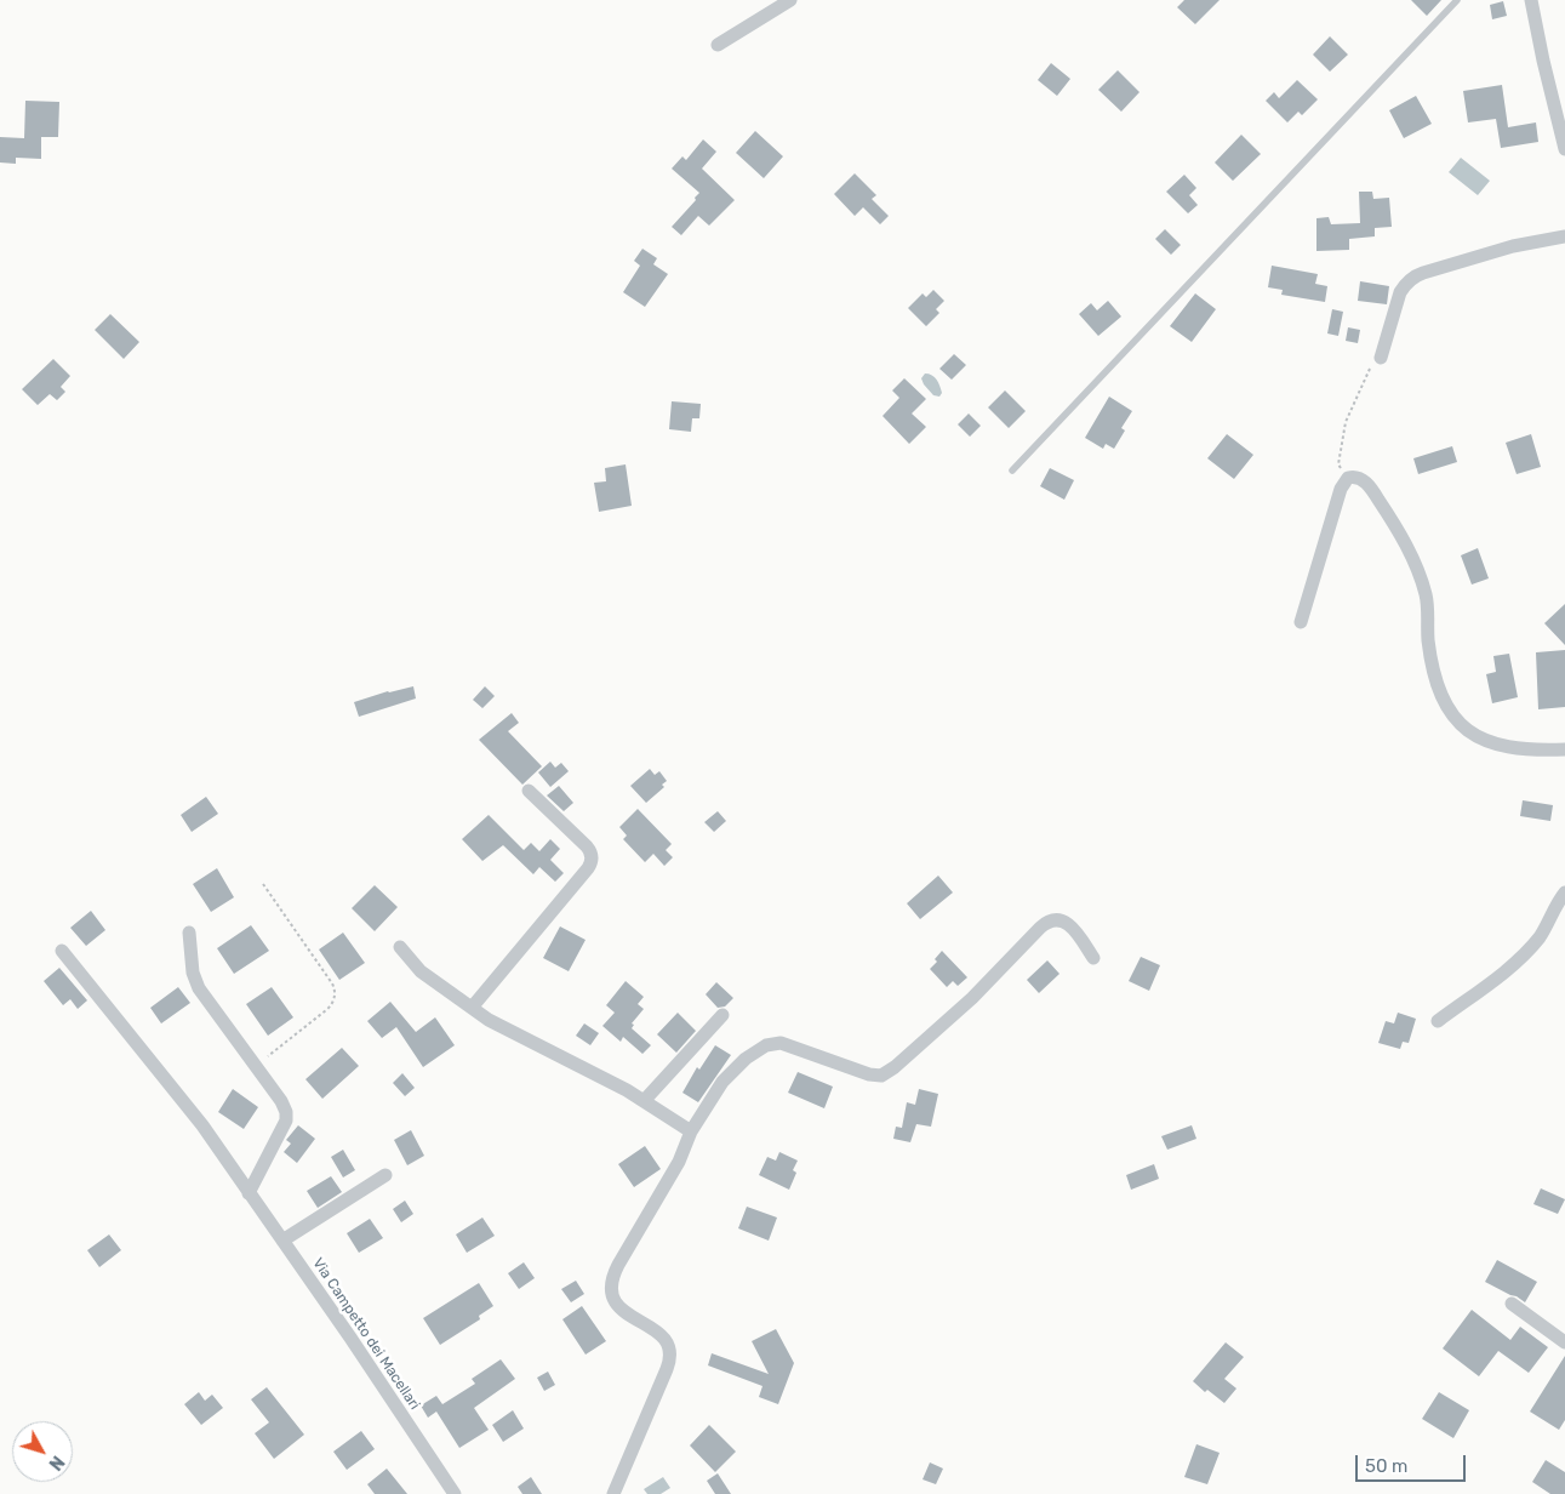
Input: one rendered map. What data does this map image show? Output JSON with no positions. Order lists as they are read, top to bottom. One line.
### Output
{"streets":{"street":["Via Campetto dei Macellari"]},"scale_bar":"50 m","north":"bottom right"}
